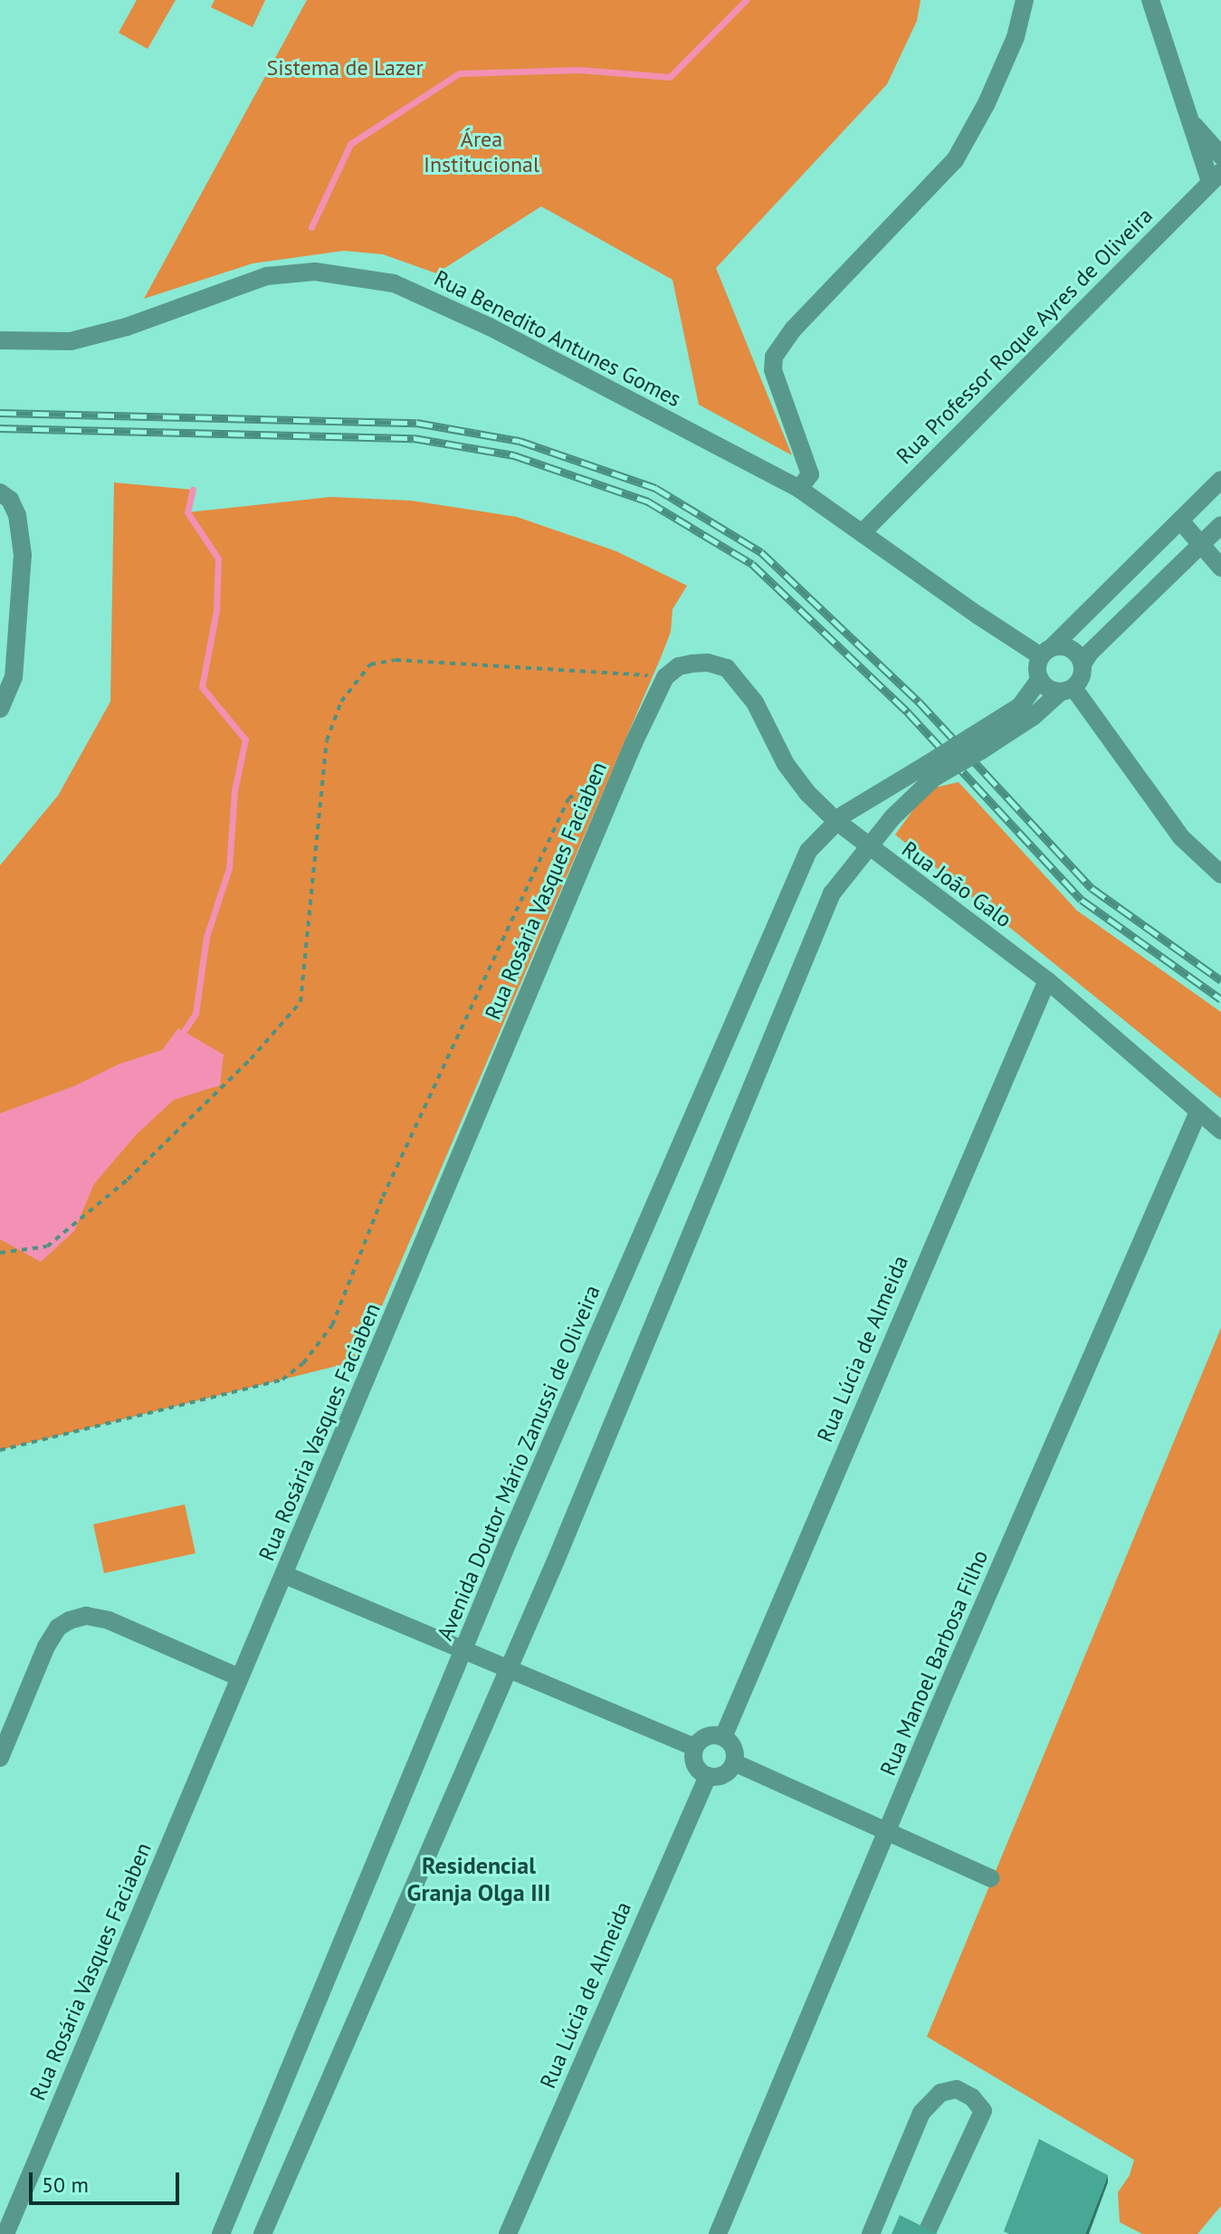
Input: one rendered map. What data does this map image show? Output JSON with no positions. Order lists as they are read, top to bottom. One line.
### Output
{"streets":{"street":["Rua Professor Roque Ayres de Oliveira","Rua Benedito Antunes Gomes","Rua João Galo","Rua Rosária Vasques Faciaben","Rua Lúcia de Almeida","Avenida Doutor Mário Zanussi de Oliveira","Rua Manoel Barbosa Filho"]},"crossings":[["Rua Professor Roque Ayres de Oliveira","Rua Benedito Antunes Gomes"],["Rua João Galo","Rua Rosária Vasques Faciaben"],["Rua João Galo","Rua Lúcia de Almeida"],["Rua João Galo","Avenida Doutor Mário Zanussi de Oliveira"],["Rua João Galo","Rua Manoel Barbosa Filho"]],"districts":["Residencial Granja Olga III"],"parks":["Sistema de Lazer","Área Institucional"],"scale_bar":"50 m"}
